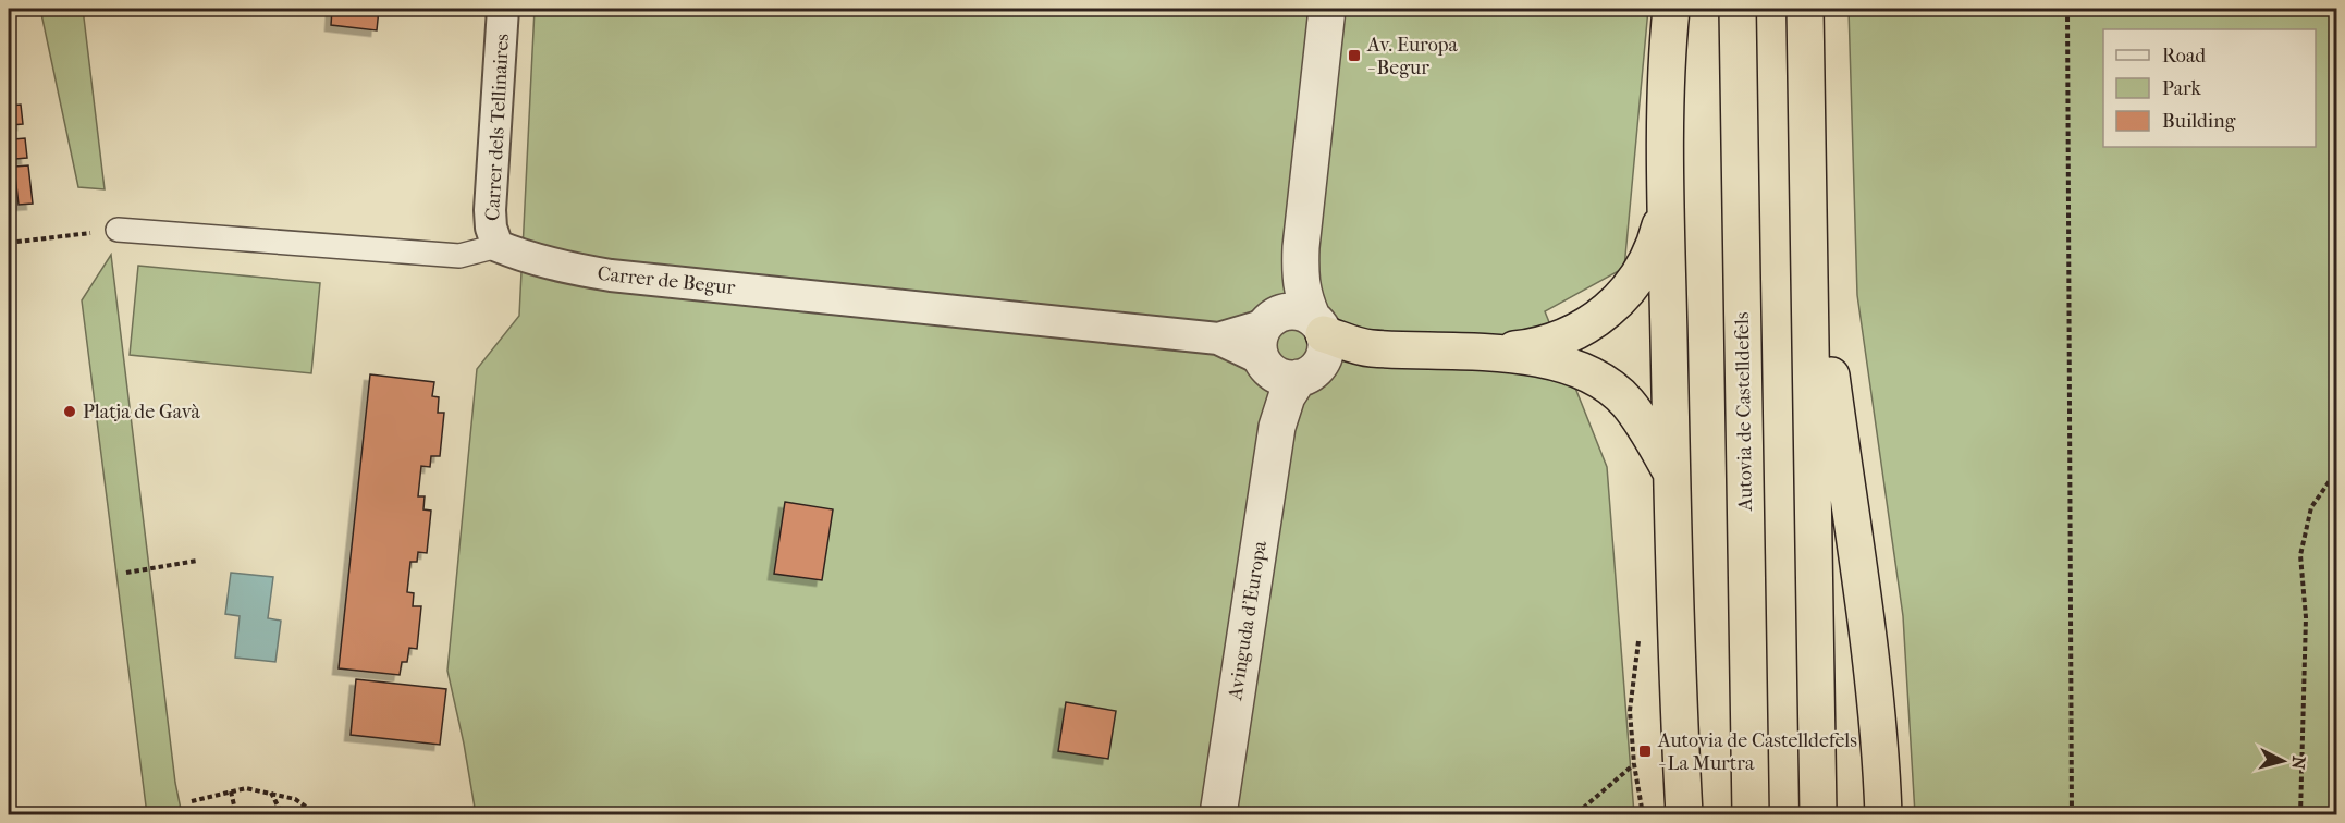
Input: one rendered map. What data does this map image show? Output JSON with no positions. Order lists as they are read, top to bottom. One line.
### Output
{"streets":{"highway":["Autovia de Castelldefels"],"street":["Carrer dels Tellinaires","Carrer de Begur","Avinguda d'Europa"]},"crossings":[["Carrer dels Tellinaires","Carrer de Begur"],["Carrer de Begur","Avinguda d'Europa"]],"places":{"transit":["Av. Europa - Begur","Autovia de Castelldefels - La Murtra"],"other":["Platja de Gavà"]},"legend":["Road","Park","Building"],"north":"right"}
